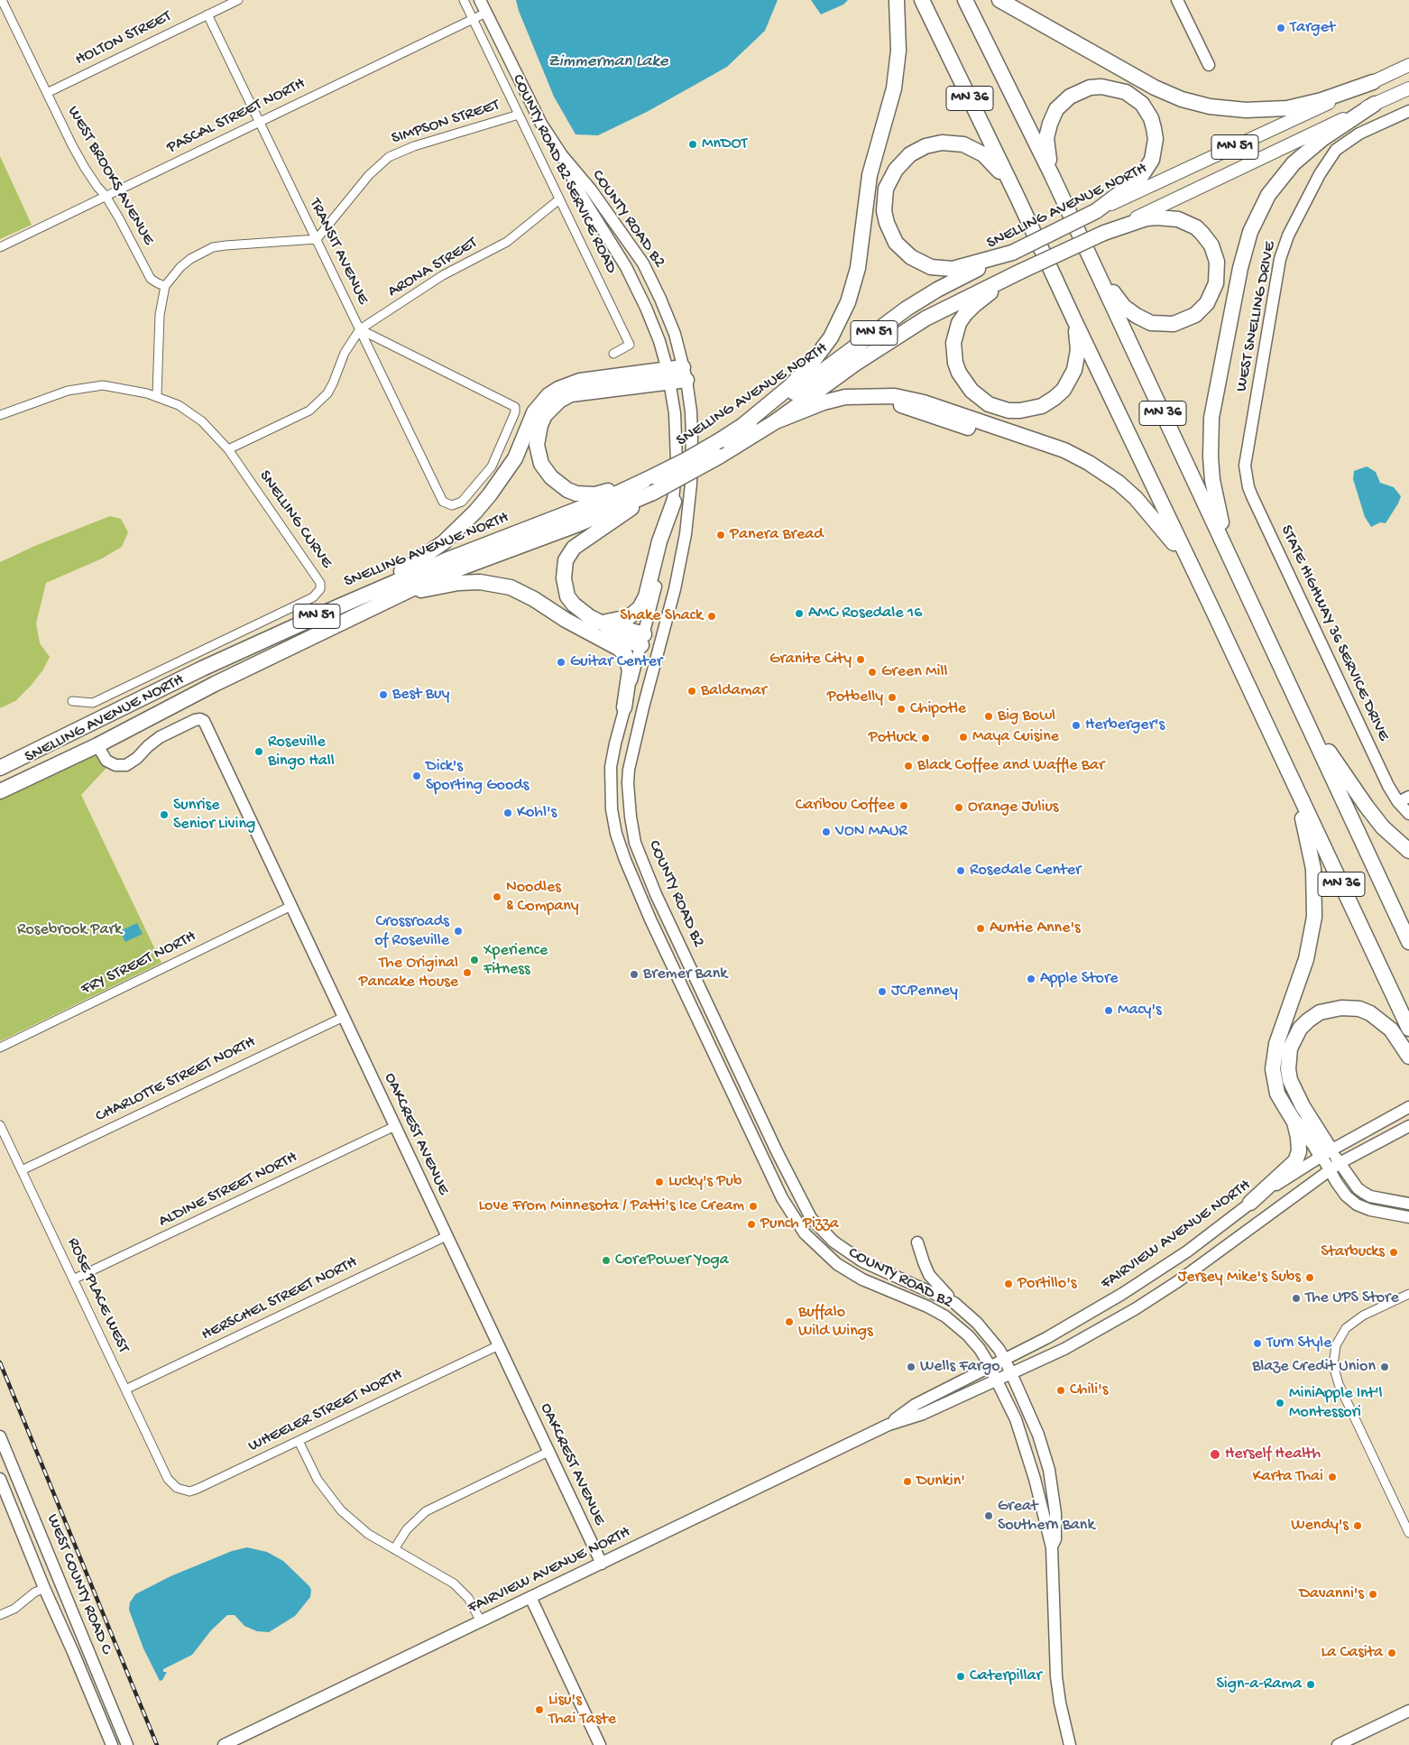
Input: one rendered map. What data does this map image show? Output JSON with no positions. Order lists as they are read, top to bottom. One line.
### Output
{"streets":{"highway":["MN 36","MN 51","SNELLING AVENUE NORTH"],"street":["HOLTON STREET","PASCAL STREET NORTH","SIMPSON STREET","COUNTY ROAD B2 SERVICE ROAD","WEST BROOKS AVENUE","COUNTY ROAD B2","TRANSIT AVENUE","ARONA STREET","WEST SNELLING DRIVE","SNELLING CURVE","STATE HIGHWAY 36 SERVICE DRIVE","FRY STREET NORTH","CHARLOTTE STREET NORTH","OAKCREST AVENUE","ALDINE STREET NORTH","FAIRVIEW AVENUE NORTH","ROSE PLACE WEST","HERSCHEL STREET NORTH","WHEELER STREET NORTH","WEST COUNTY ROAD C"]},"crossings":[["HOLTON STREET","WEST BROOKS AVENUE"],["HOLTON STREET","TRANSIT AVENUE"],["PASCAL STREET NORTH","COUNTY ROAD B2 SERVICE ROAD"],["PASCAL STREET NORTH","WEST BROOKS AVENUE"],["PASCAL STREET NORTH","COUNTY ROAD B2"],["PASCAL STREET NORTH","TRANSIT AVENUE"],["SIMPSON STREET","COUNTY ROAD B2 SERVICE ROAD"],["SIMPSON STREET","TRANSIT AVENUE"],["COUNTY ROAD B2 SERVICE ROAD","ARONA STREET"],["SNELLING AVENUE NORTH","OAKCREST AVENUE"],["COUNTY ROAD B2","FAIRVIEW AVENUE NORTH"],["TRANSIT AVENUE","ARONA STREET"],["ARONA STREET","SNELLING CURVE"],["WEST SNELLING DRIVE","STATE HIGHWAY 36 SERVICE DRIVE"],["FRY STREET NORTH","OAKCREST AVENUE"],["CHARLOTTE STREET NORTH","OAKCREST AVENUE"],["CHARLOTTE STREET NORTH","ROSE PLACE WEST"],["OAKCREST AVENUE","ALDINE STREET NORTH"],["OAKCREST AVENUE","FAIRVIEW AVENUE NORTH"],["OAKCREST AVENUE","HERSCHEL STREET NORTH"],["OAKCREST AVENUE","WHEELER STREET NORTH"],["ALDINE STREET NORTH","ROSE PLACE WEST"],["ROSE PLACE WEST","HERSCHEL STREET NORTH"],["ROSE PLACE WEST","WHEELER STREET NORTH"]],"water":["Zimmerman Lake"],"parks":["Rosebrook Park"],"places":["Target","MnDOT","Panera Bread","AMC Rosedale 16","Shake Shack","Granite City","Guitar Center","Green Mill","Baldamar","Best Buy","Potbelly","Chipotle","Big Bowl","Herberger's","Maya Cuisine","Potluck","Roseville Bingo Hall","Black Coffee and Waffle Bar","Dick's Sporting Goods","Caribou Coffee","Orange Julius","Kohl's","Sunrise Senior Living","VON MAUR","Rosedale Center","Noodles & Company","Auntie Anne's","Crossroads of Roseville","Xperience Fitness","The Original Pancake House","Bremer Bank","Apple Store","JCPenney","Macy's","Lucky's Pub","Love From Minnesota / Patti's Ice Cream","Punch Pizza","Starbucks","CorePower Yoga","Jersey Mike's Subs","Portillo's","The UPS Store","Buffalo Wild Wings","Turn Style","Wells Fargo","Blaze Credit Union","Chili's","MiniApple Int'l Montessori","Herself Health","Karta Thai","Dunkin'","Great Southern Bank","Wendy's","Davanni's","La Casita","Caterpillar","Sign-a-Rama","Lisu's Thai Taste"]}
